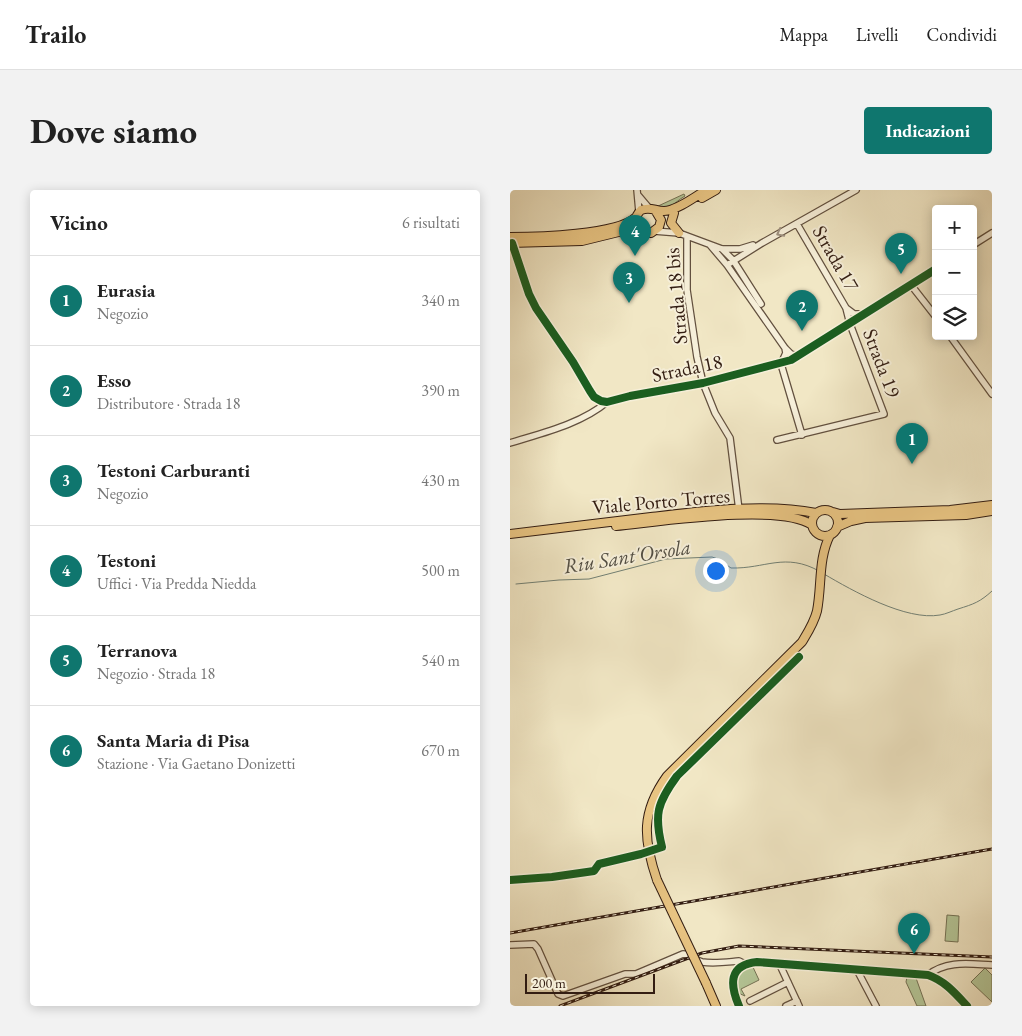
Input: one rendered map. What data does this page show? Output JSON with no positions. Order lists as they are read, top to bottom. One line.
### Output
{"streets":{"main road":["Viale Porto Torres"],"street":["Strada 17","Strada 18 bis","Strada 19","Strada 18"]},"crossings":[["Strada 17","Strada 19"],["Strada 17","Strada 18"],["Strada 18 bis","Strada 18"],["Strada 18 bis","Viale Porto Torres"],["Strada 19","Strada 18"]],"water":["Riu Sant'Orsola"],"scale_bar":"200 m","page":{"header":"Trailo","nav":["Mappa","Livelli","Condividi"],"buttons":"Indicazioni","title":"Dove siamo","heading":["Vicino","6 risultati"],"map_buttons":["+","−"],"pins":["4","5","3","2","1","6"],"list":[{"mark":"1","name":"Eurasia","note":"Negozio","value":"340 m"},{"mark":"2","name":"Esso","note":"Distributore · Strada 18","value":"390 m"},{"mark":"3","name":"Testoni Carburanti","note":"Negozio","value":"430 m"},{"mark":"4","name":"Testoni","note":"Uffici · Via Predda Niedda","value":"500 m"},{"mark":"5","name":"Terranova","note":"Negozio · Strada 18","value":"540 m"},{"mark":"6","name":"Santa Maria di Pisa","note":"Stazione · Via Gaetano Donizetti","value":"670 m"}],"scale":"200 m"}}
